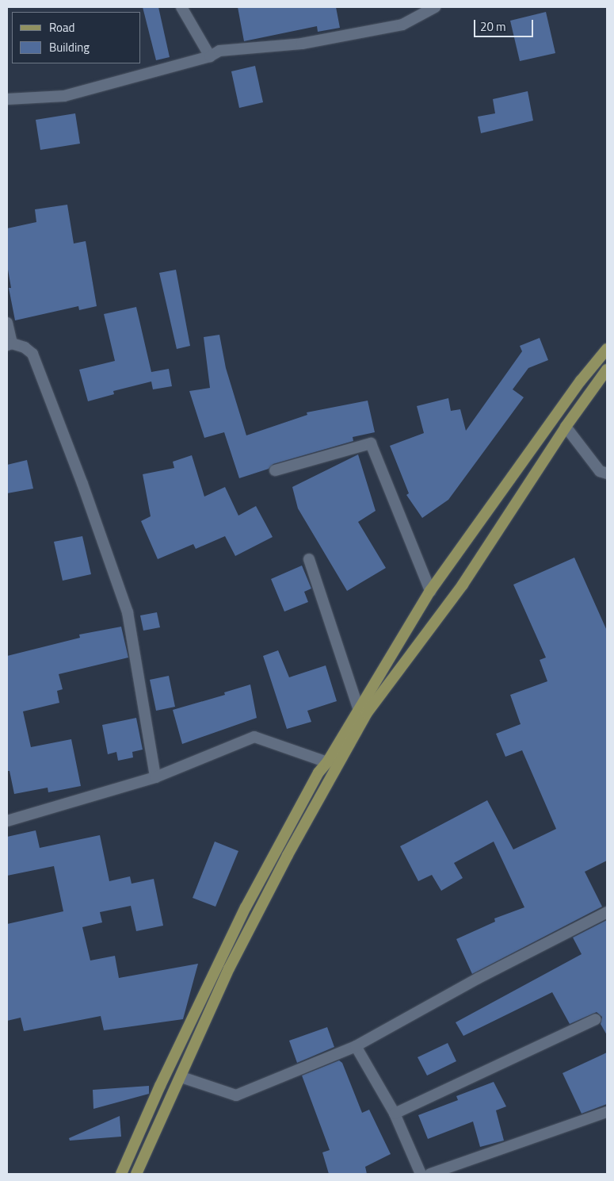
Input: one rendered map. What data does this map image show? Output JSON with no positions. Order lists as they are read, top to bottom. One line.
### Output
{"legend":["Road","Building"],"scale_bar":"20 m"}
